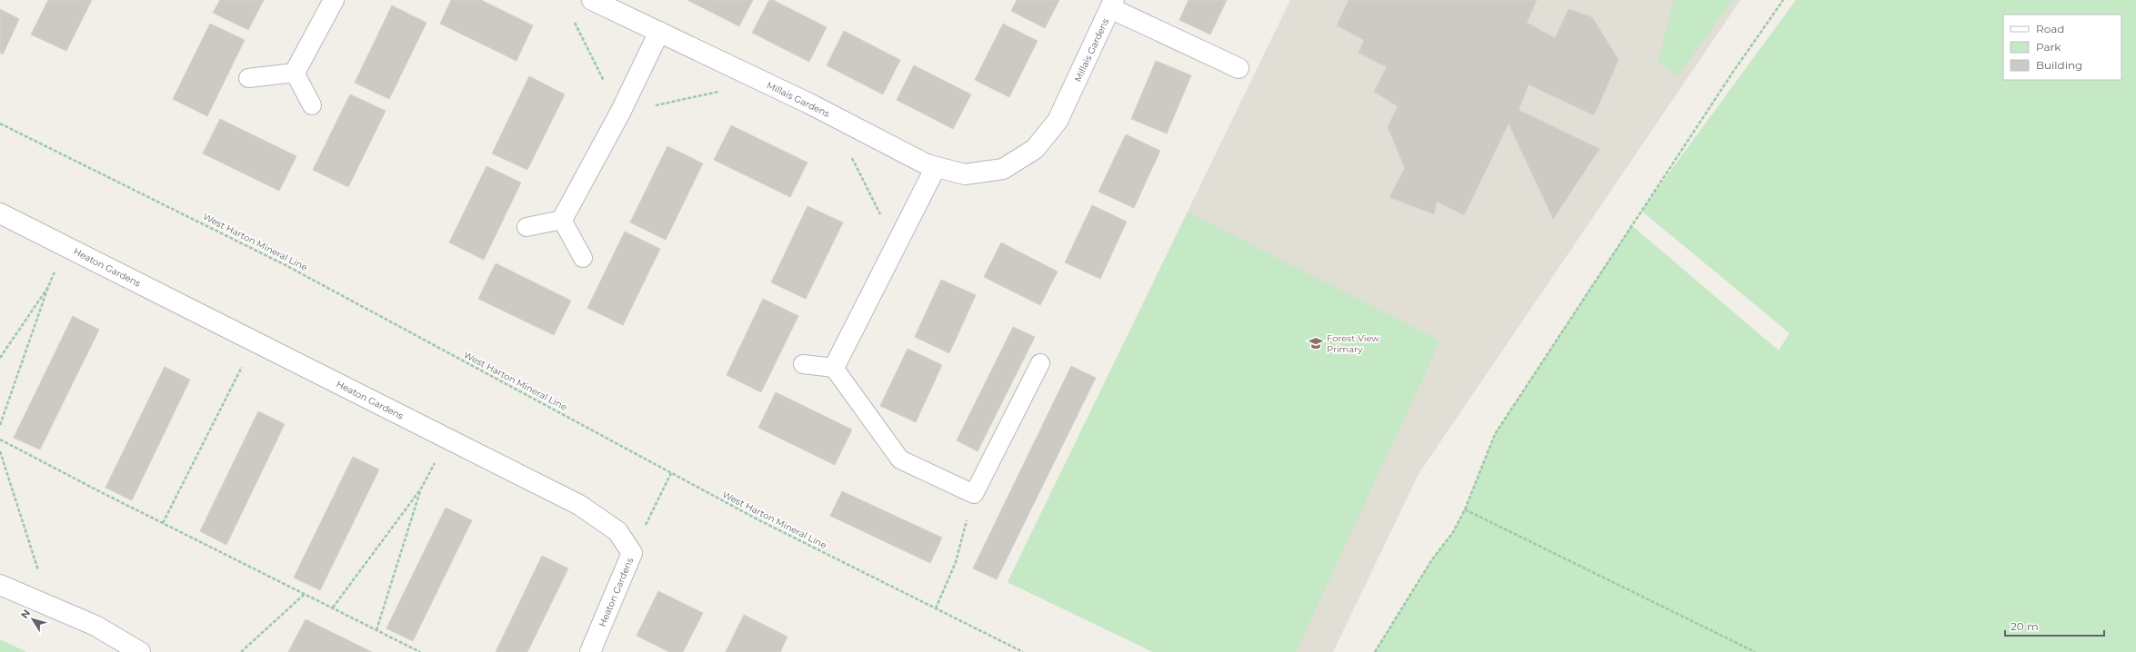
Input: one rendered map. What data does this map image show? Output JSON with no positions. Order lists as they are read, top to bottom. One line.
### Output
{"streets":{"street":["Millais Gardens","Heaton Gardens"],"path":["West Harton Mineral Line"]},"places":{"school or university":["Forest View Primary"]},"legend":["Road","Park","Building"],"scale_bar":"20 m","north":"top left"}
